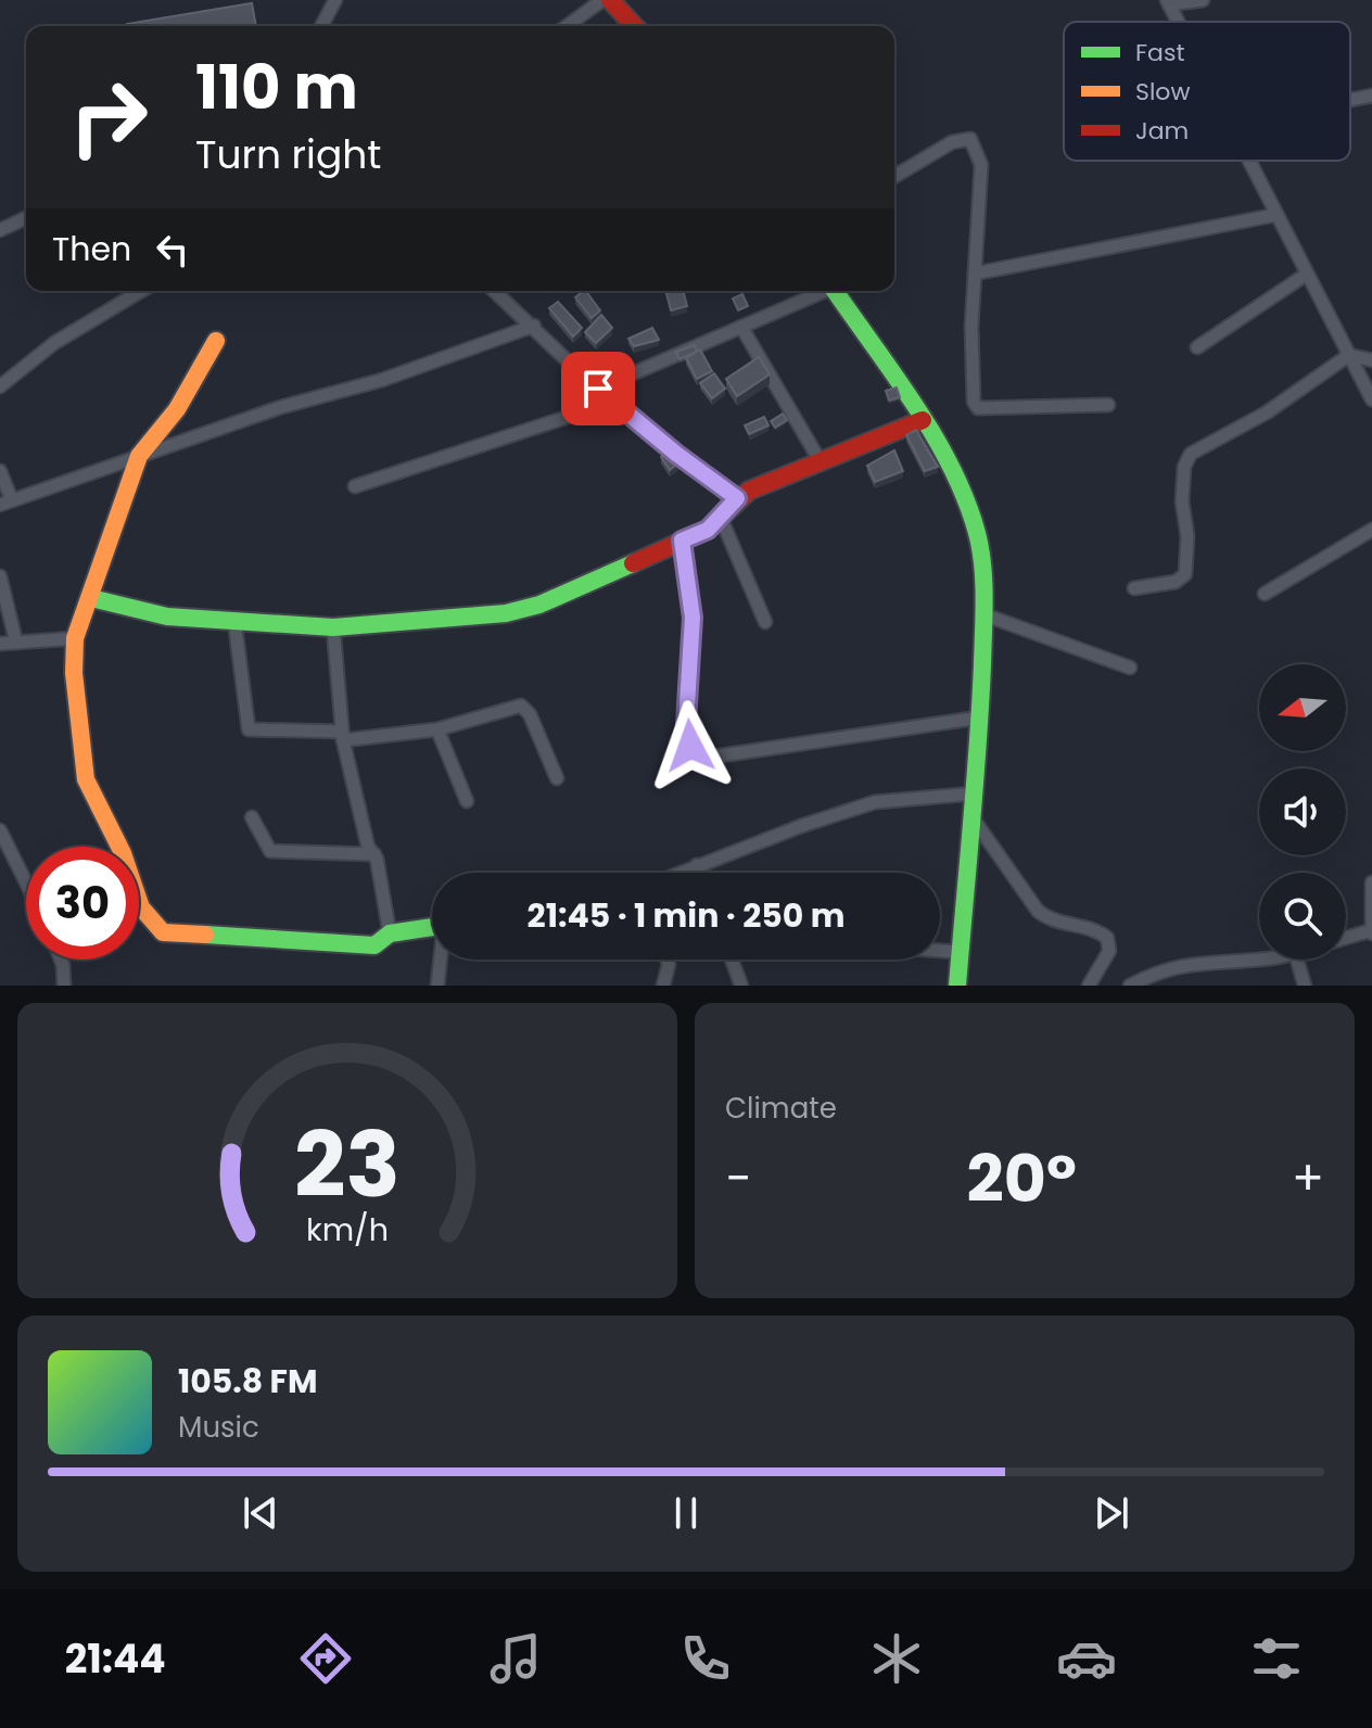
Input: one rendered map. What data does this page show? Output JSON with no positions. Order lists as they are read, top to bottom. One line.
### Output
{"legend":["Fast","Slow","Jam"],"north":"left","page":{"turn":["110 m","Turn right"],"then":"Then","limit":"30","trip":"21:45 · 1 min · 250 m","tile":"Climate","heat":["−","20°","+"],"song":["105.8 FM","Music"],"tabs":"21:44","gauge":["23","km/h"]}}
